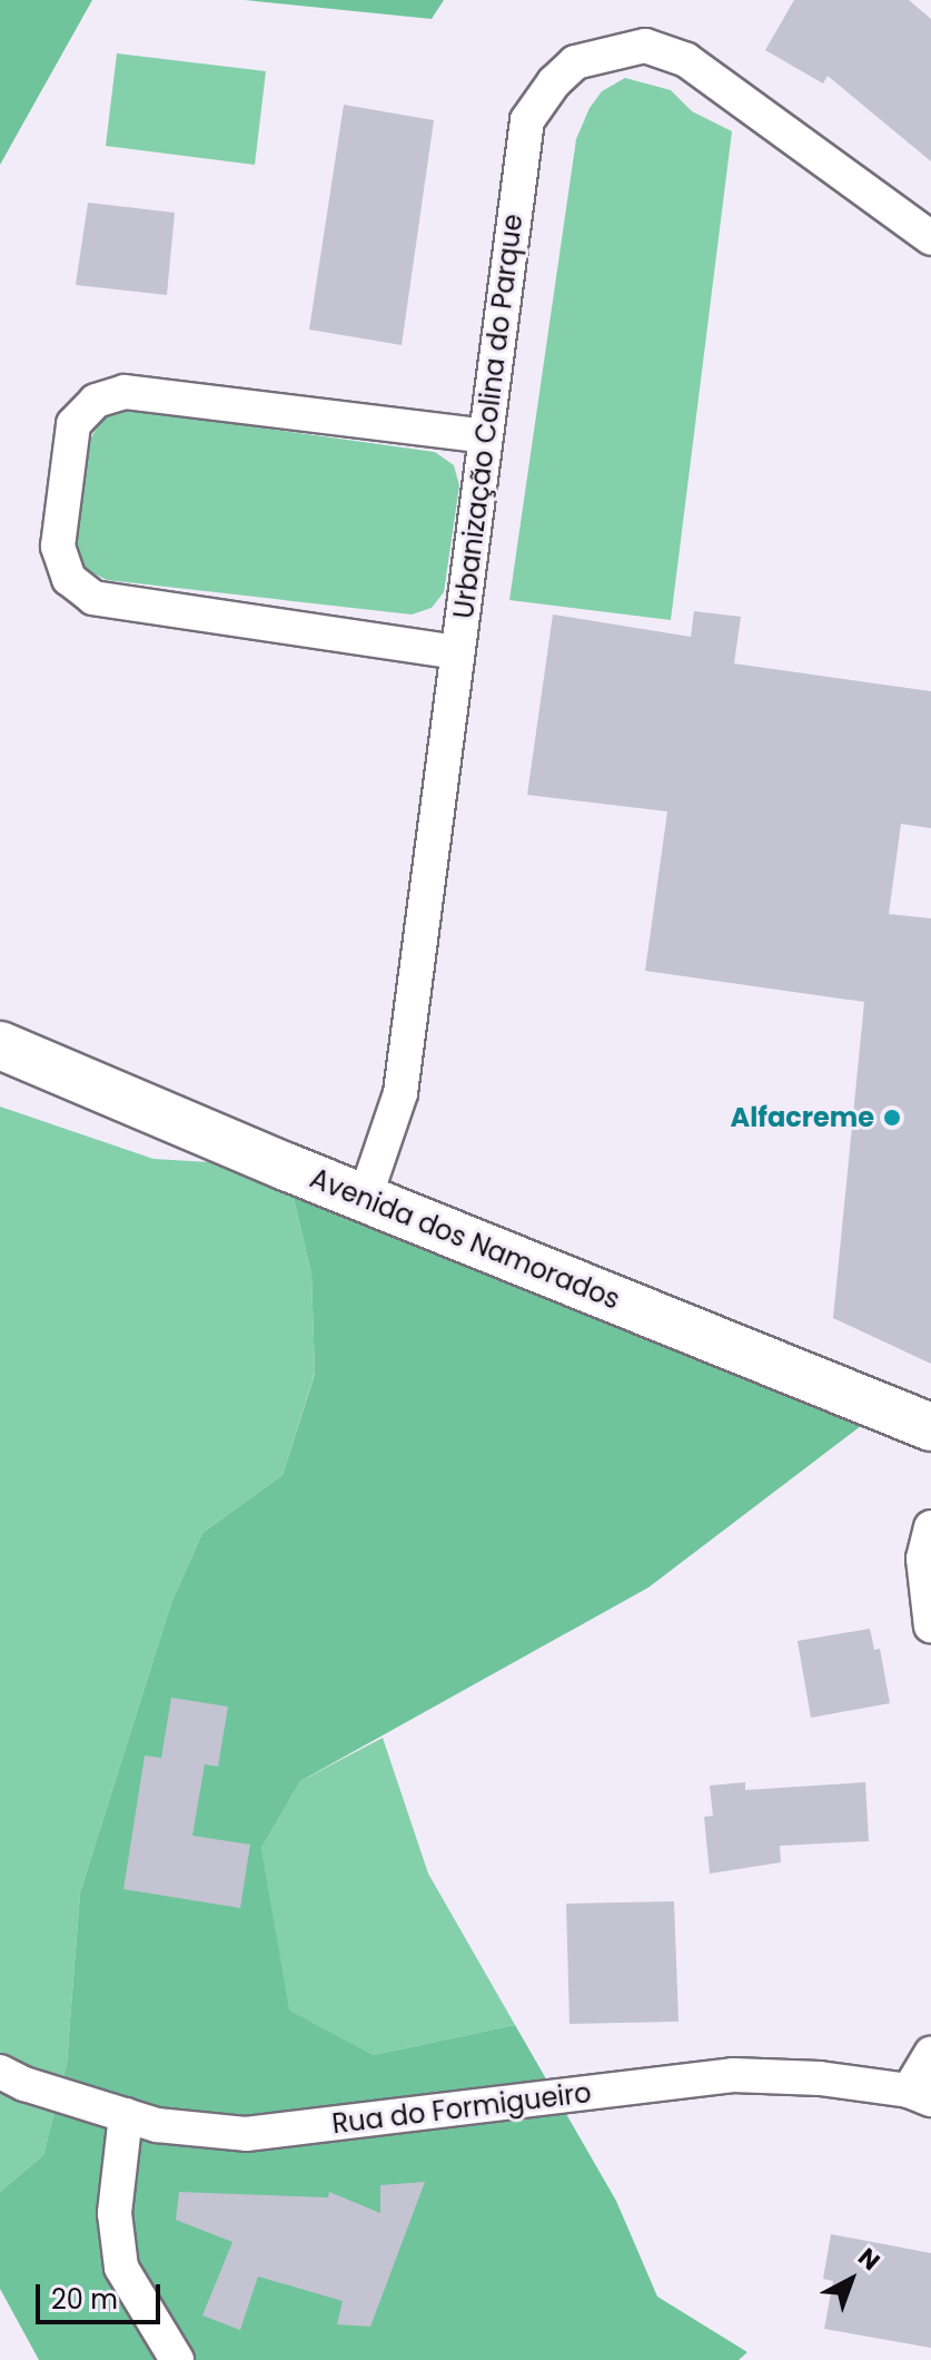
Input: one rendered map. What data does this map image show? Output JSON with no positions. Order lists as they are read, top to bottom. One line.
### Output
{"streets":{"street":["Urbanização Colina do Parque","Avenida dos Namorados","Rua do Formigueiro"]},"crossings":[["Urbanização Colina do Parque","Avenida dos Namorados"]],"places":["Alfacreme"],"scale_bar":"20 m","north":"top right"}
